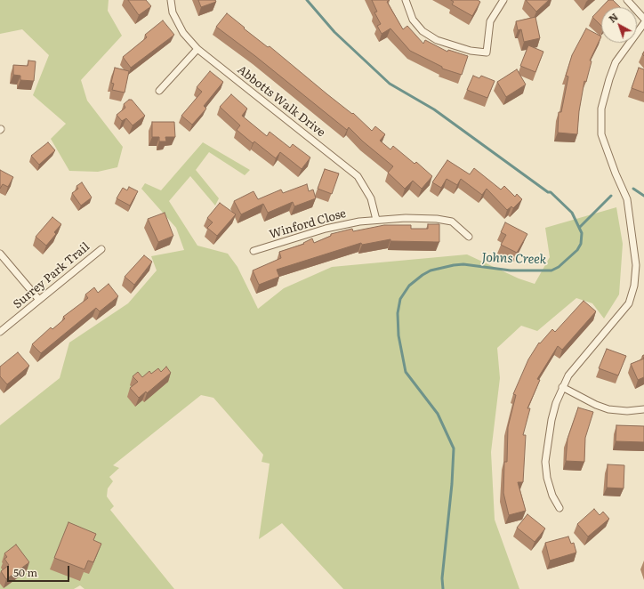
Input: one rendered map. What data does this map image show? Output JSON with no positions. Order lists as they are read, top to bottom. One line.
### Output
{"streets":{"street":["Abbotts Walk Drive","Winford Close","Surrey Park Trail"]},"crossings":[["Abbotts Walk Drive","Winford Close"]],"water":["Johns Creek"],"scale_bar":"50 m","north":"top left"}
